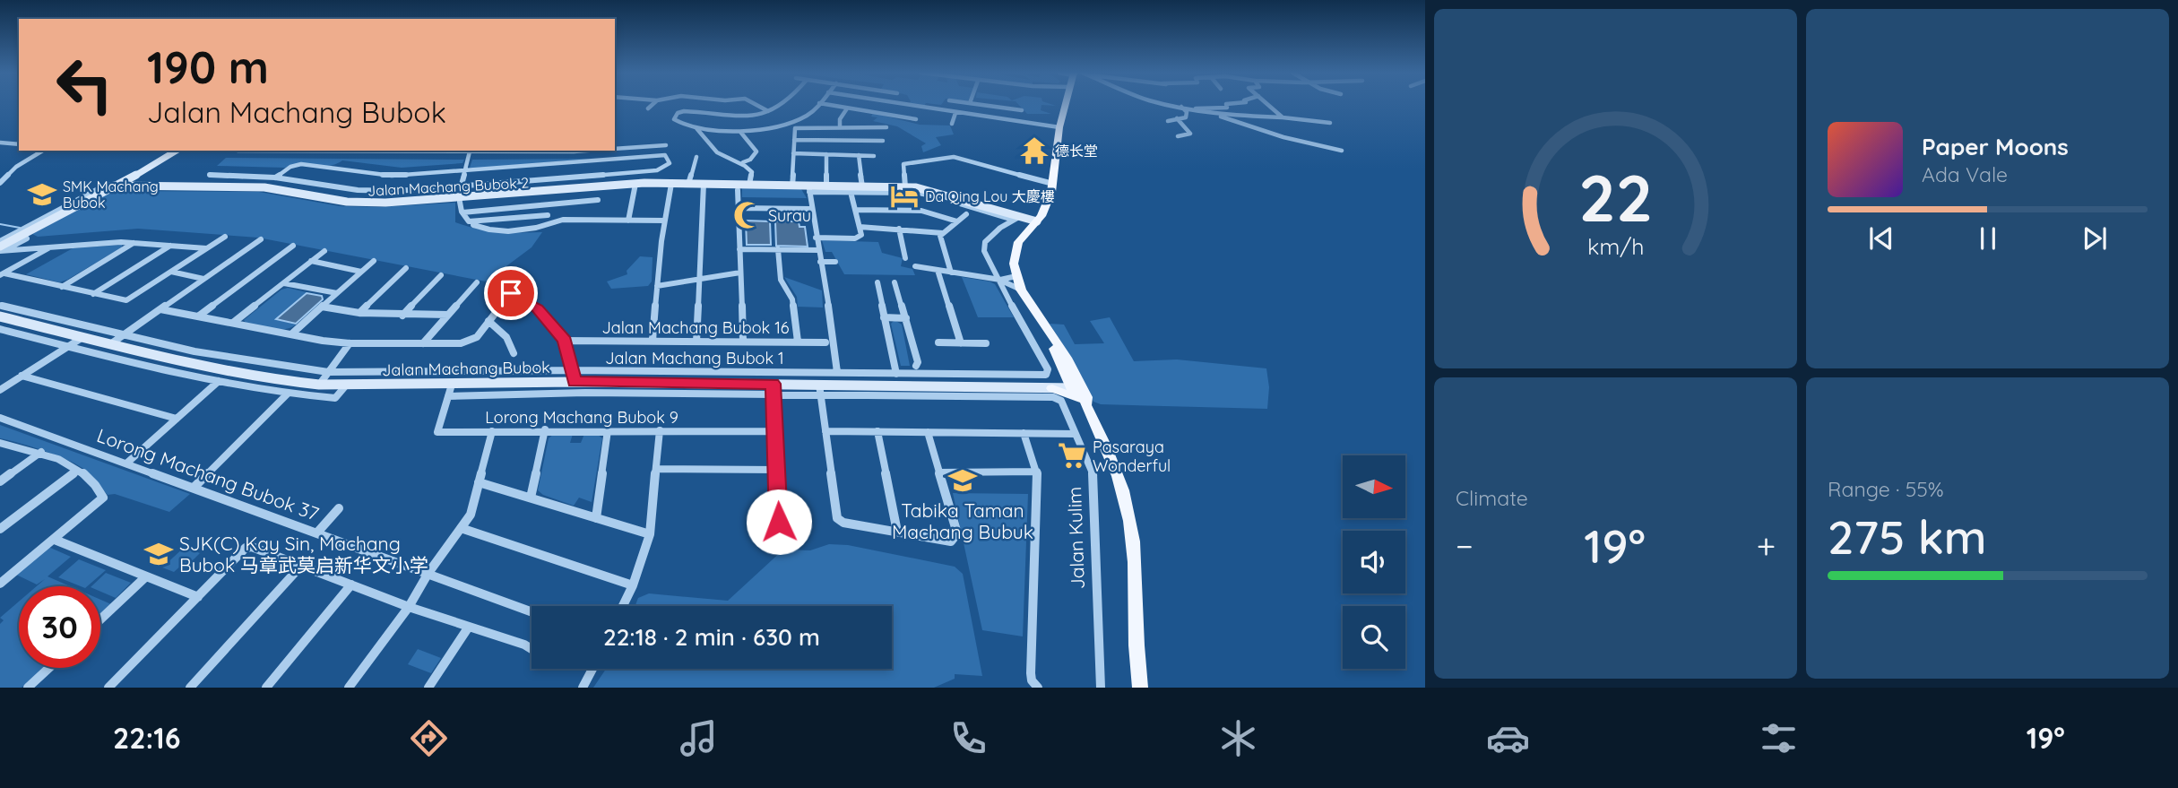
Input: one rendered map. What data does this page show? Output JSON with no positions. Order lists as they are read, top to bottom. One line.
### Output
{"streets":{"main road":["Jalan Machang Bubok 2","Jalan Machang Bubok"],"street":["Jalan Machang Bubok 16","Jalan Machang Bubok 1","Lorong Machang Bubok 9","Lorong Machang Bubok 37","Jalan Kulim"]},"crossings":[["Jalan Machang Bubok 2","Jalan Kulim"],["Jalan Machang Bubok 1","Jalan Machang Bubok"],["Jalan Machang Bubok","Lorong Machang Bubok 9"],["Jalan Machang Bubok","Jalan Kulim"]],"places":{"temple":["德长堂"],"school or university":["SMK Machang Bubok","Tabika Taman Machang Bubuk","SJK(C) Kay Sin, Machang Bubok 马章武莫启新华文小学"],"hotel":["Da Qing Lou 大慶樓"],"mosque":["Surau"],"supermarket":["Pasaraya Wonderful"]},"north":"right","page":{"turn":["190 m","Jalan Machang Bubok"],"song":["Paper Moons","Ada Vale"],"tile":["Climate",["Range · 55%","275 km"]],"heat":["−","19°","+"],"limit":"30","trip":"22:18 · 2 min · 630 m","tabs":["22:16","19°"],"gauge":["22","km/h"]}}
